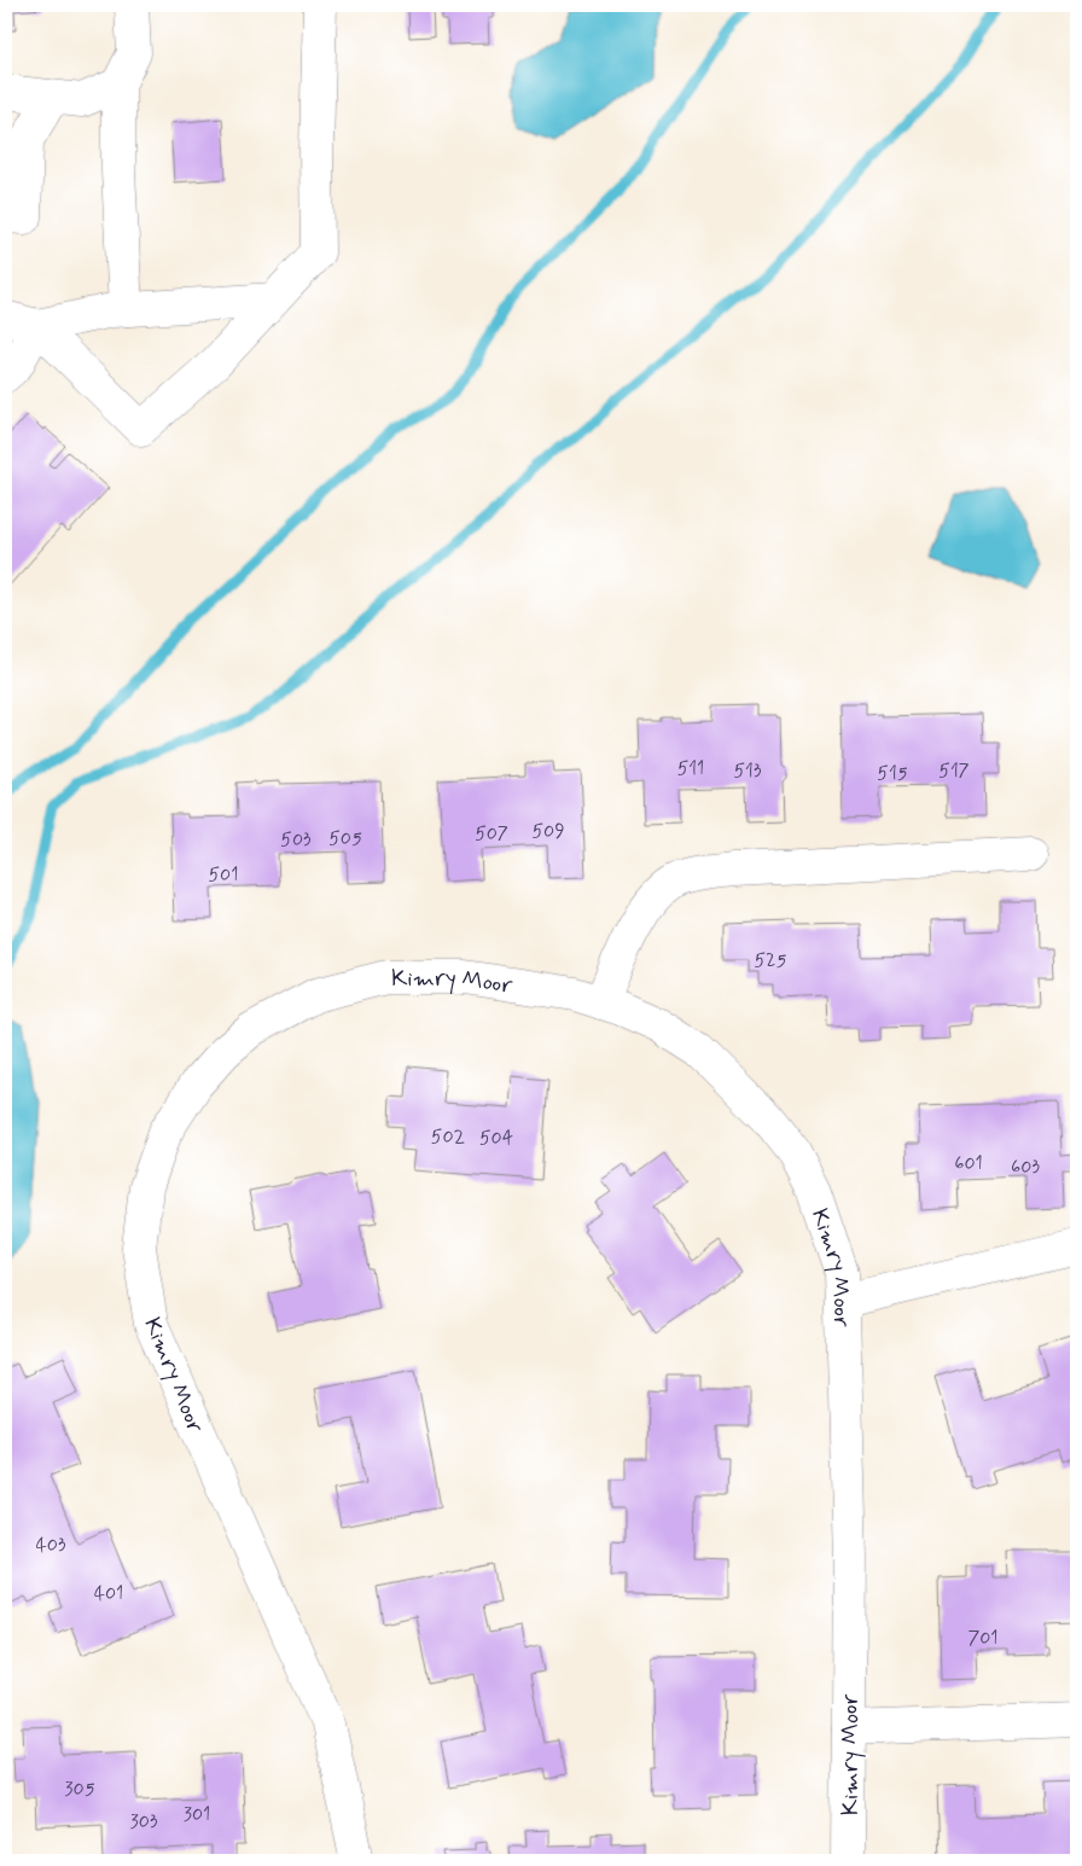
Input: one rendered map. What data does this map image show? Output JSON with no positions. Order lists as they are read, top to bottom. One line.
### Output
{"streets":{"street":["Kimry Moor"]},"house_numbers":["511","513","517","515","509","507","505","503","501","525","502","504","601","603","403","401","701","305","301","303"]}
